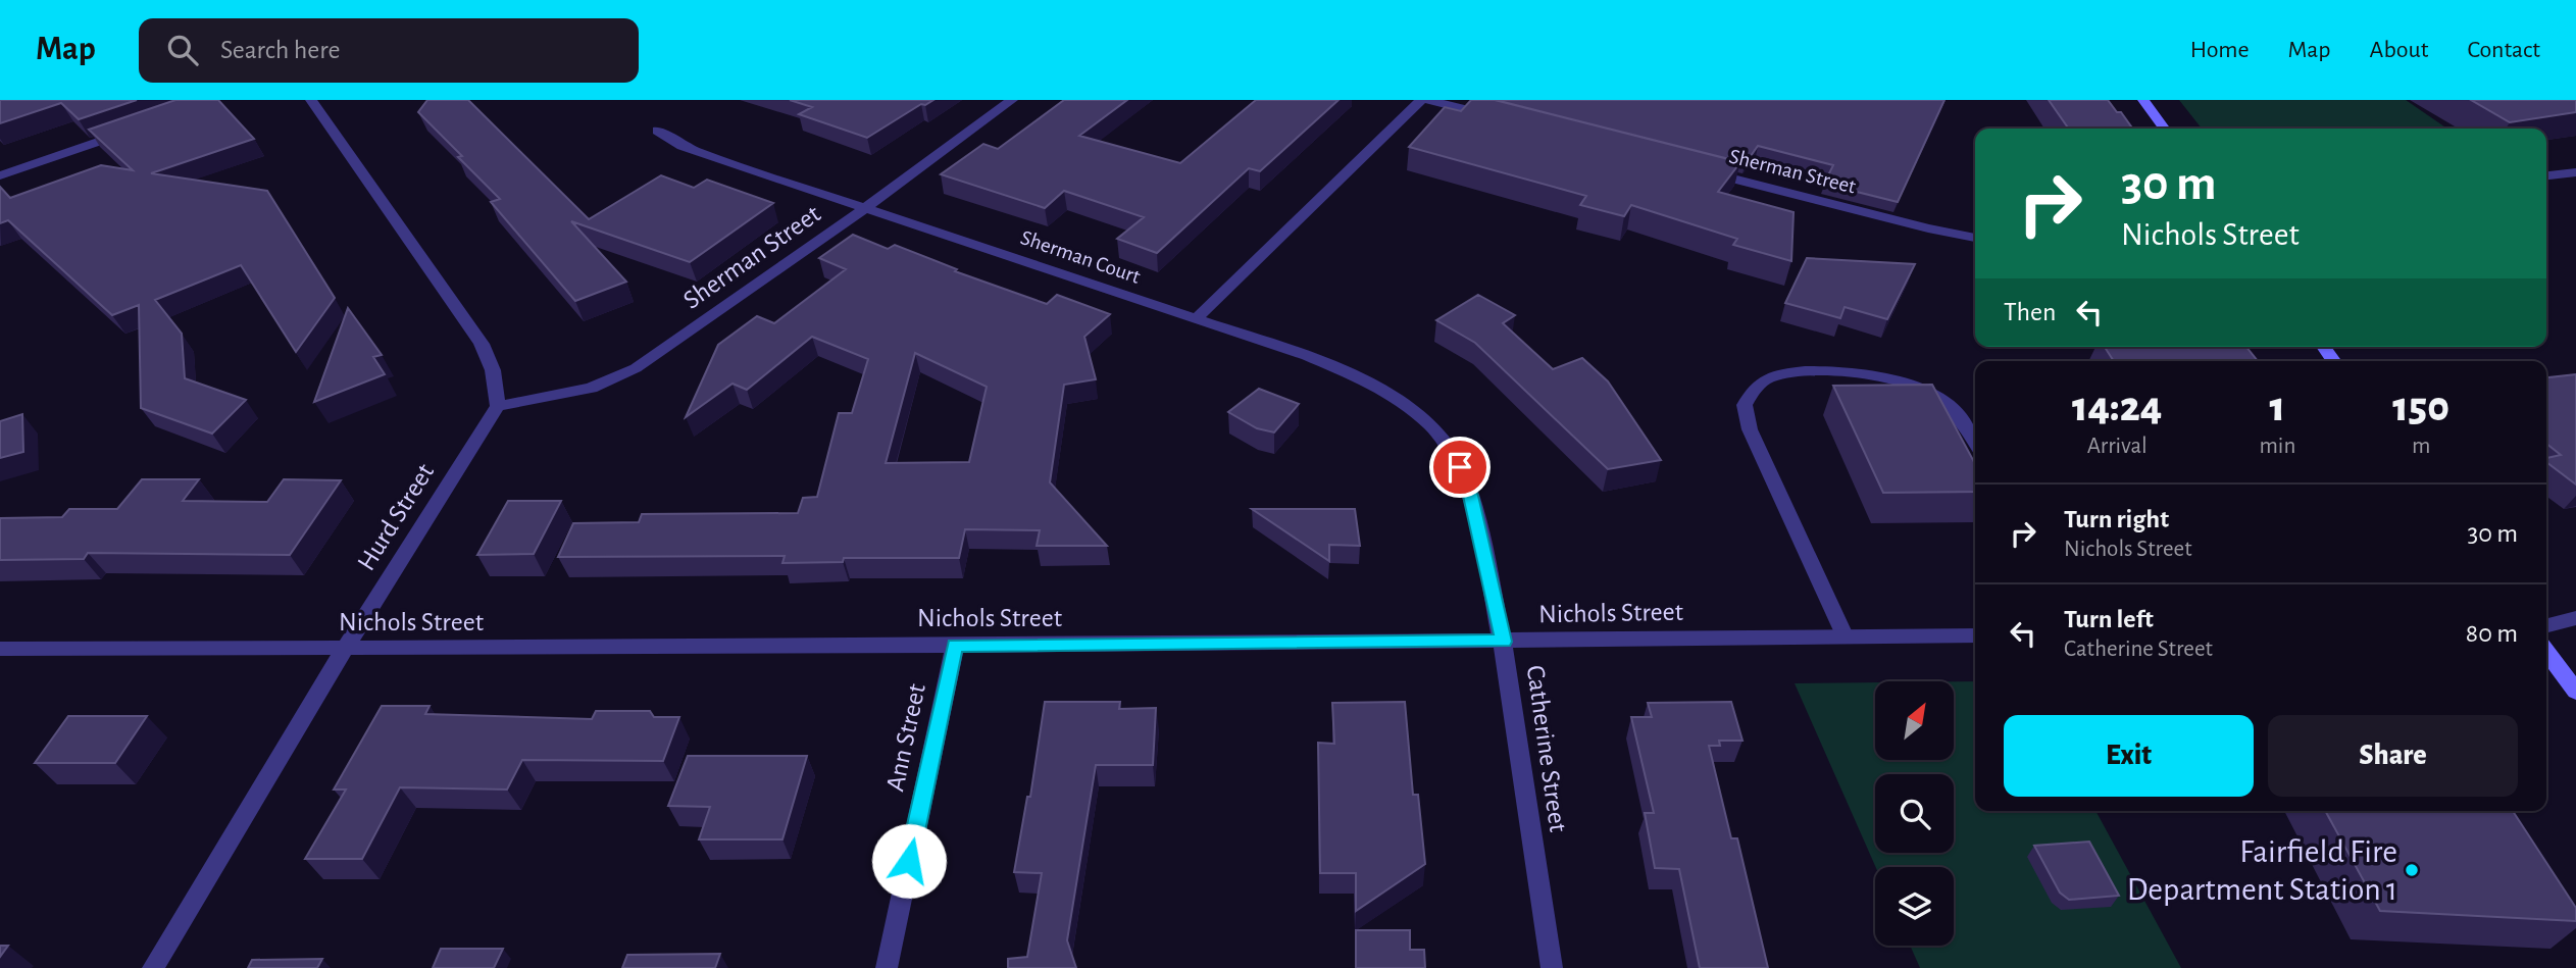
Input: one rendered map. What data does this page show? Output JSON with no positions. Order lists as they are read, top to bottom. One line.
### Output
{"streets":{"street":["Sherman Street","Sherman Court","Hurd Street","Nichols Street","Ann Street","Catherine Street"]},"crossings":[["Sherman Street","Sherman Court"],["Sherman Street","Hurd Street"],["Sherman Court","Catherine Street"],["Hurd Street","Nichols Street"],["Nichols Street","Ann Street"],["Nichols Street","Catherine Street"]],"places":["Fairfield Fire Department Station 1"],"north":"top right","page":{"header":"Map","search":"Search here","nav":["Home","Map","About","Contact"],"turn":["30 m","Nichols Street"],"then":"Then","eta":["14:24","Arrival","1","min","150","m"],"list":[{"name":"Turn right","note":"Nichols Street","value":"30 m"},{"name":"Turn left","note":"Catherine Street","value":"80 m"}],"buttons":["Exit","Share"]}}
